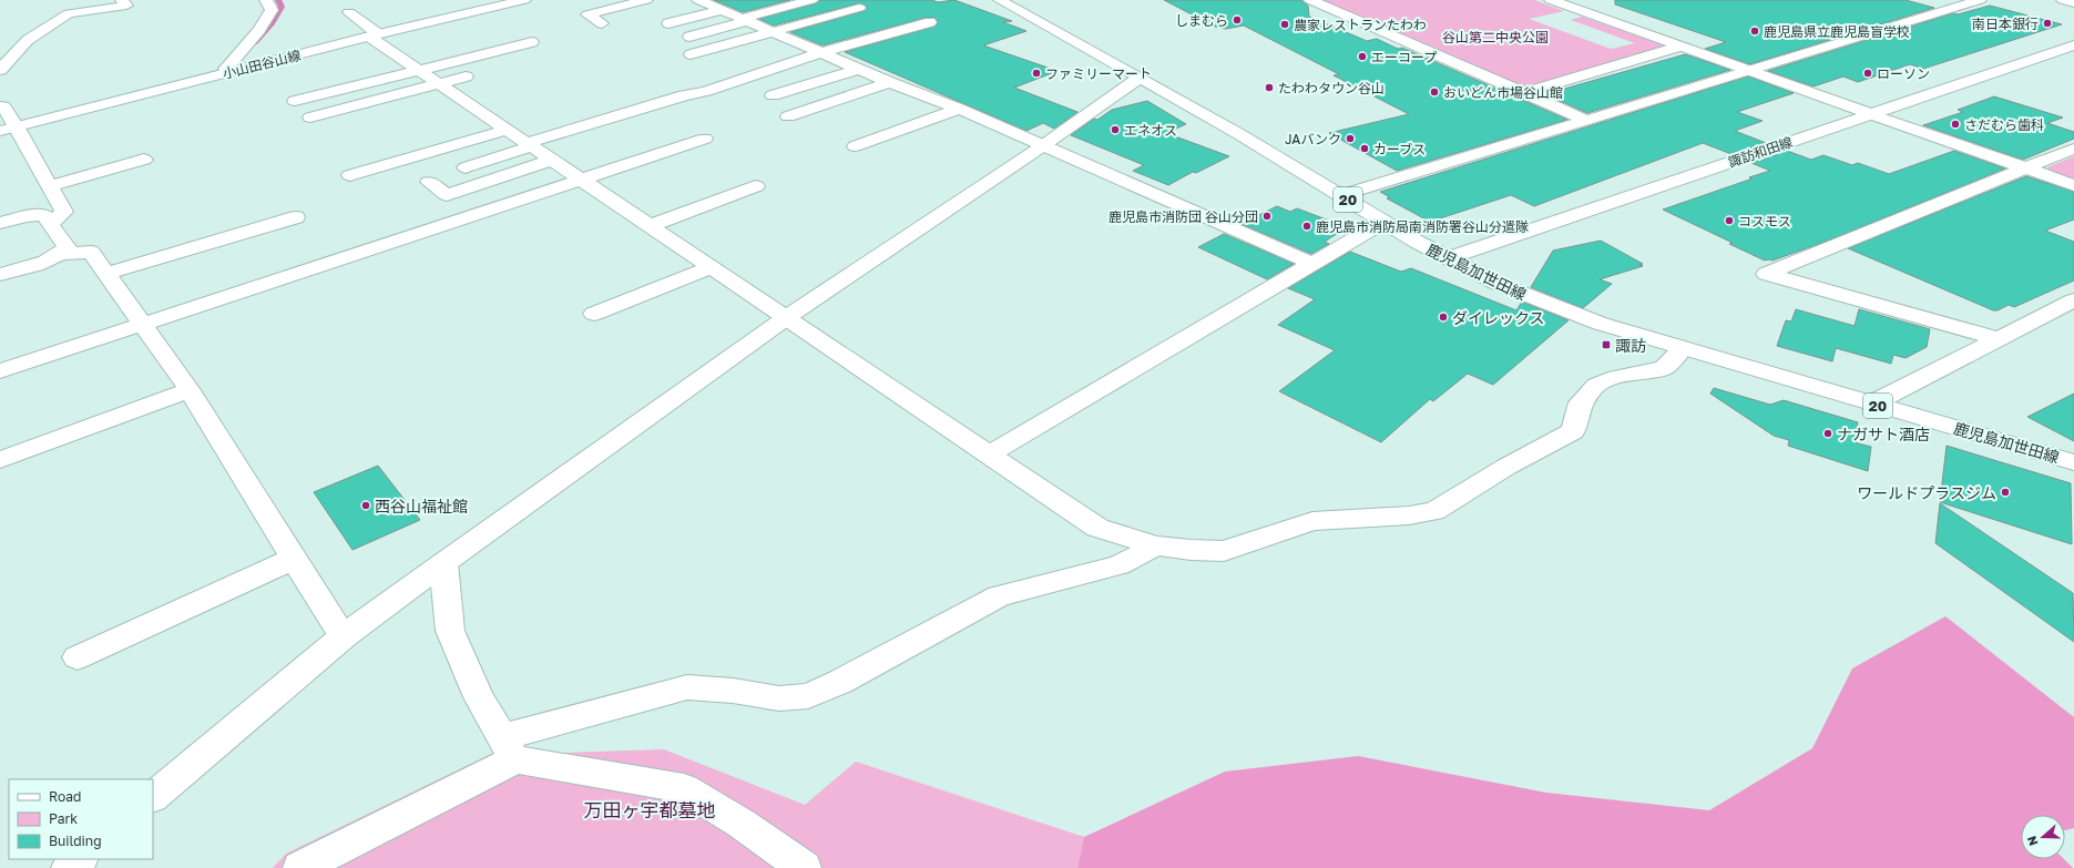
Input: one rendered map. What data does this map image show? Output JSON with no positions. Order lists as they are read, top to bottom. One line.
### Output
{"streets":{"street":["小山田谷山線","諏訪和田線","20","鹿児島加世田線"]},"crossings":[["諏訪和田線","鹿児島加世田線"]],"parks":["谷山第二中央公園","万田ヶ宇都墓地"],"places":{"other":["しまむら","南日本銀行","農家レストランたわわ","鹿児島県立鹿児島盲学校","エーコープ","ファミリーマート","ローソン","たわわタウン谷山","おいどん市場谷山館","さだむら歯科","エネオス","JAバンク","カーブス","鹿児島市消防団 谷山分団","コスモス","鹿児島市消防局南消防署谷山分遣隊","ダイレックス","ナガサト酒店","ワールドプラスジム","西谷山福祉館"],"transit":["諏訪"]},"legend":["Road","Park","Building"],"north":"left"}
